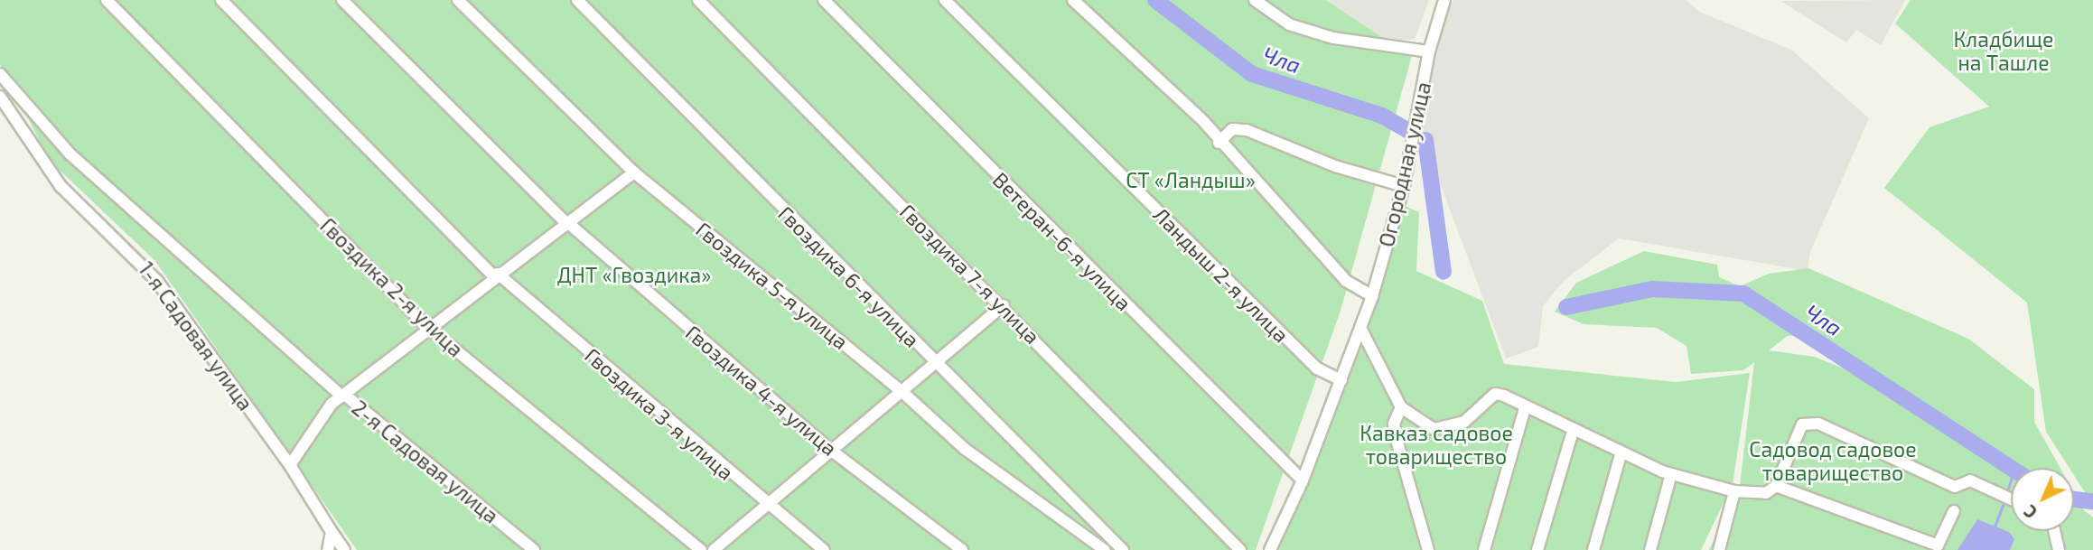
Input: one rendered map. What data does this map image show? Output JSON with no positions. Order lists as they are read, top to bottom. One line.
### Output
{"streets":{"street":["Огородная улица","Ветеран-6-я улица","Гвоздика 7-я улица","Ландыш 2-я улица","Гвоздика 6-я улица","Гвоздика 5-я улица","Гвоздика 2-я улица","1-я Садовая улица","Гвоздика 4-я улица","Гвоздика 3-я улица","2-я Садовая улица"]},"crossings":[["Огородная улица","Ветеран-6-я улица"],["Огородная улица","Ландыш 2-я улица"]],"water":["Чла"],"parks":["Кладбище на Ташле","СТ «Ландыш»","ДНТ «Гвоздика»","Кавказ садовое товарищество","Садовод садовое товарищество"],"north":"bottom left"}
